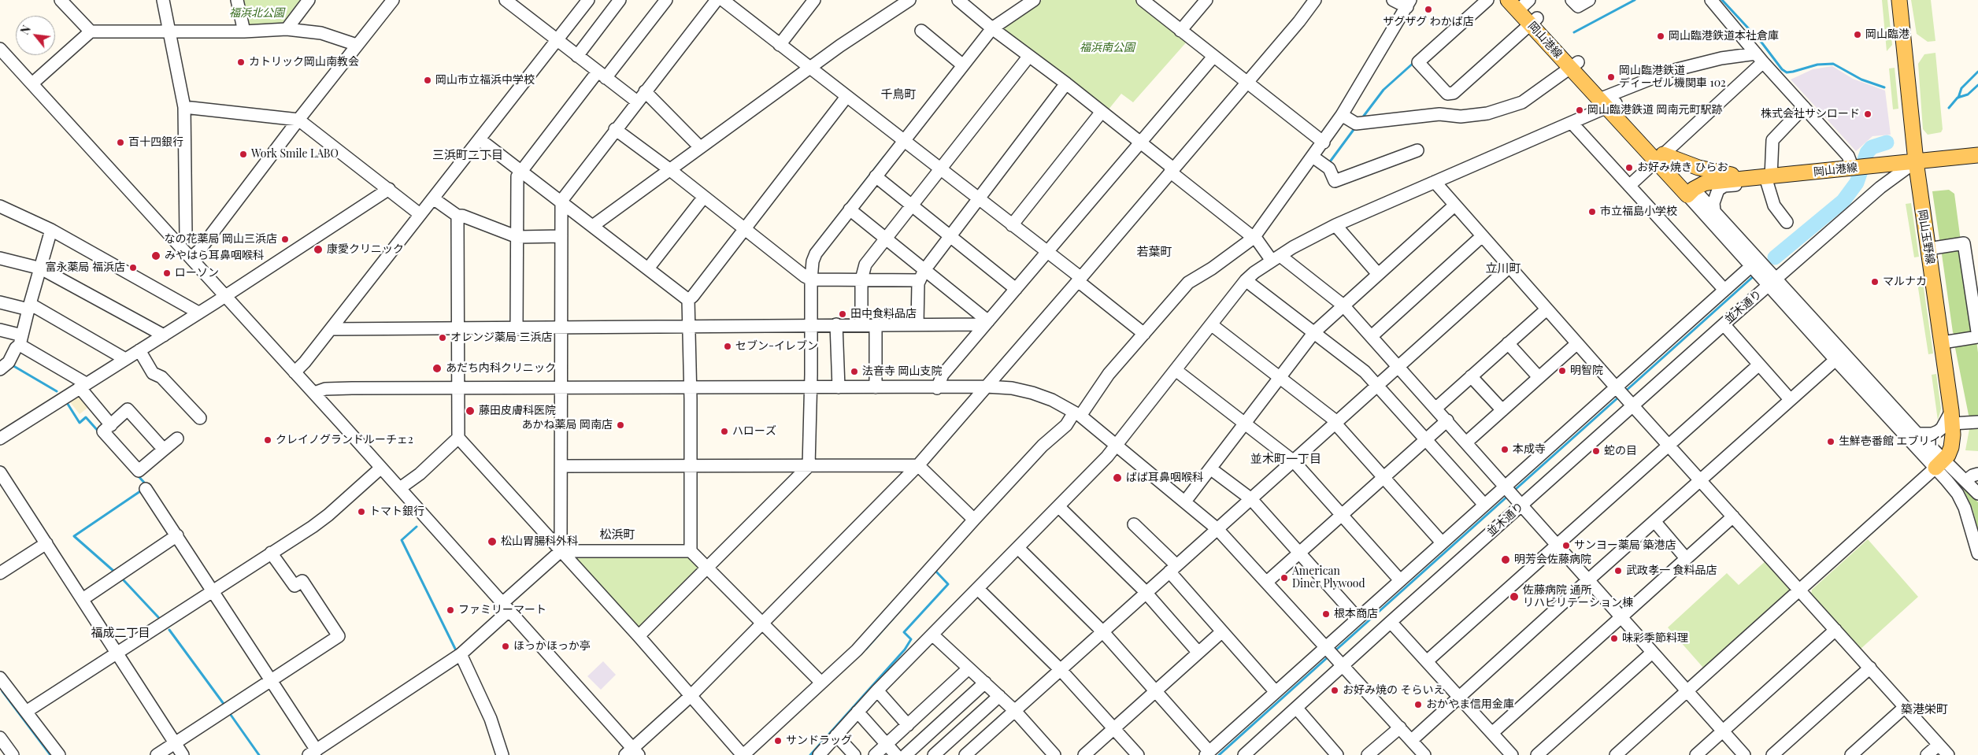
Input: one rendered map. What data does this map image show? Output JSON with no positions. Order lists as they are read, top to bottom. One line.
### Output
{"streets":{"main road":["岡山港線","岡山玉野線"],"street":["並木通り"]},"crossings":[["岡山港線","岡山玉野線"],["岡山港線","並木通り"],["岡山玉野線","並木通り"]],"districts":["千鳥町","三浜町二丁目","若葉町","立川町","並木町一丁目","松浜町","福成二丁目","築港栄町"],"parks":["福浜北公園","福浜南公園"],"places":["ザグザグ わかば店","岡山臨港","岡山臨港鉄道本社倉庫","カトリック岡山南教会","岡山臨港鉄道 ディーゼル機関車 102","岡山市立福浜中学校","岡山臨港鉄道 岡南元町駅跡","株式会社サンロード","百十四銀行","Work Smile LABO","お好み焼き ひらお","市立福島小学校","なの花薬局 岡山三浜店","康愛クリニック","みやはら耳鼻咽喉科","富永薬局 福浜店","ローソン","マルナカ","田中食料品店","オレンジ薬局 三浜店","セブン-イレブン","あだち内科クリニック","明智院","法音寺 岡山支院","藤田皮膚科医院","あかね薬局 岡南店","ハローズ","クレイノグランドルーチェ2","生鮮壱番館 エブリイ","本成寺","蛇の目","ばば耳鼻咽喉科","トマト銀行","松山胃腸科外科","サンヨー薬局 築港店","明芳会佐藤病院","武政孝一 食料品店","American Diner Plywood","佐藤病院 通所 リハビリテーション棟","ファミリーマート","根本商店","味彩季節料理","ほっかほっか亭","お好み焼の そらいえ","おかやま信用金庫","サンドラッグ"],"north":"top left"}
